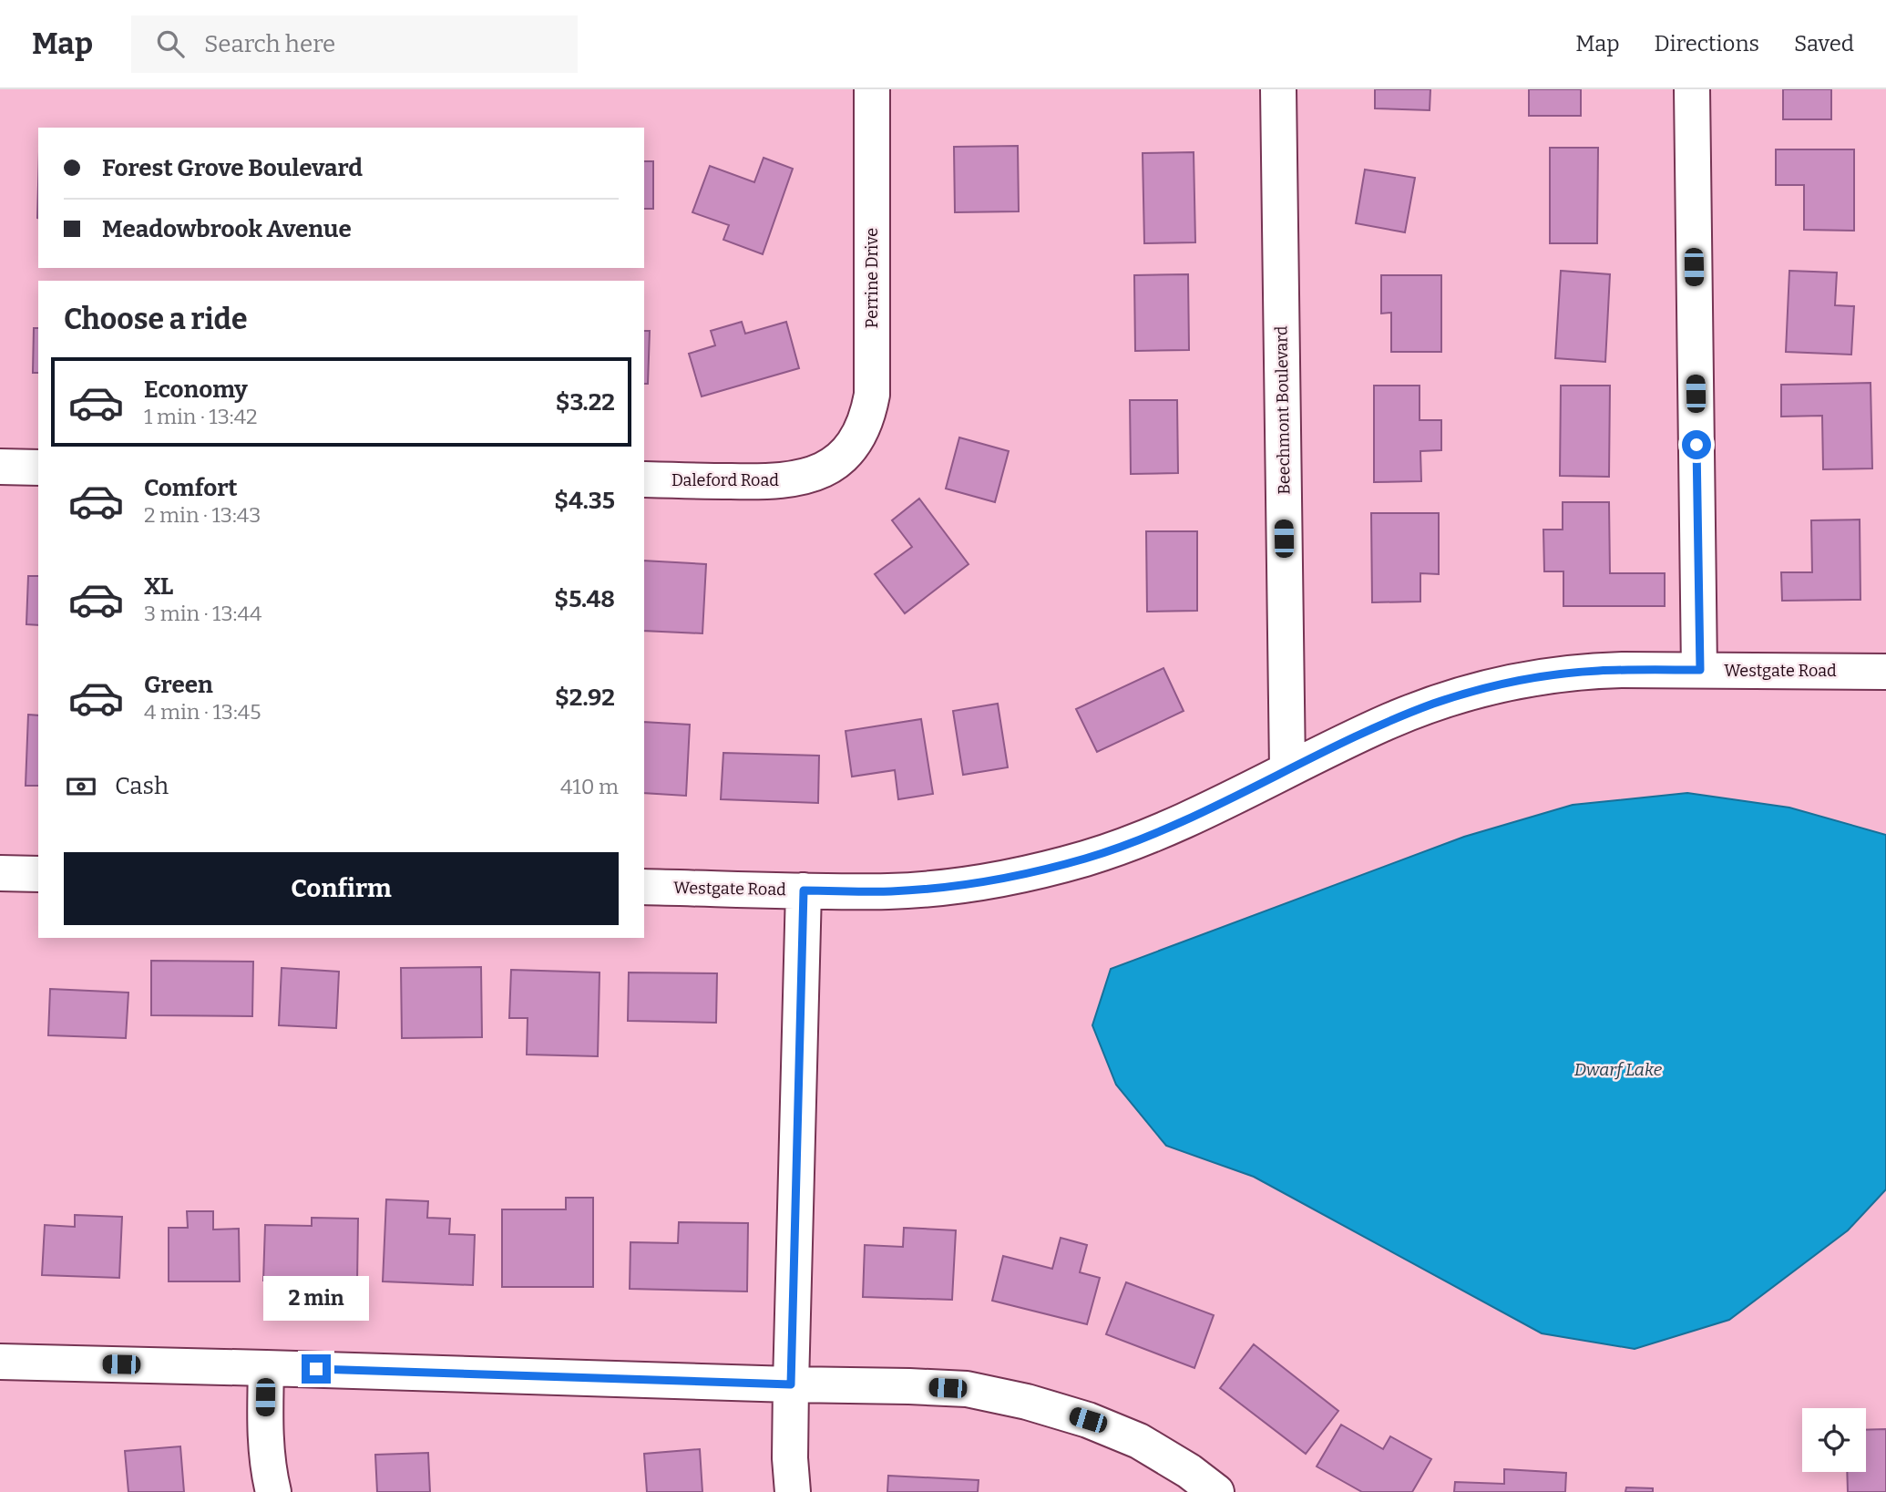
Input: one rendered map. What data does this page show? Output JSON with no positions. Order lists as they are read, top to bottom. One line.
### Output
{"streets":{"street":["Perrine Drive","Beechmont Boulevard","Daleford Road","Westgate Road"]},"crossings":[["Perrine Drive","Daleford Road"],["Beechmont Boulevard","Westgate Road"]],"water":["Dwarf Lake"],"page":{"header":"Map","search":"Search here","nav":["Map","Directions","Saved"],"banner":["Forest Grove Boulevard","Meadowbrook Avenue"],"heading":"Choose a ride","list":[{"name":"Economy","note":"1 min · 13:42","value":"$3.22"},{"name":"Comfort","note":"2 min · 13:43","value":"$4.35"},{"name":"XL","note":"3 min · 13:44","value":"$5.48"},{"name":"Green","note":"4 min · 13:45","value":"$2.92"}],"pay":["Cash","410 m"],"buttons":"Confirm","bubble":"2 min"}}
